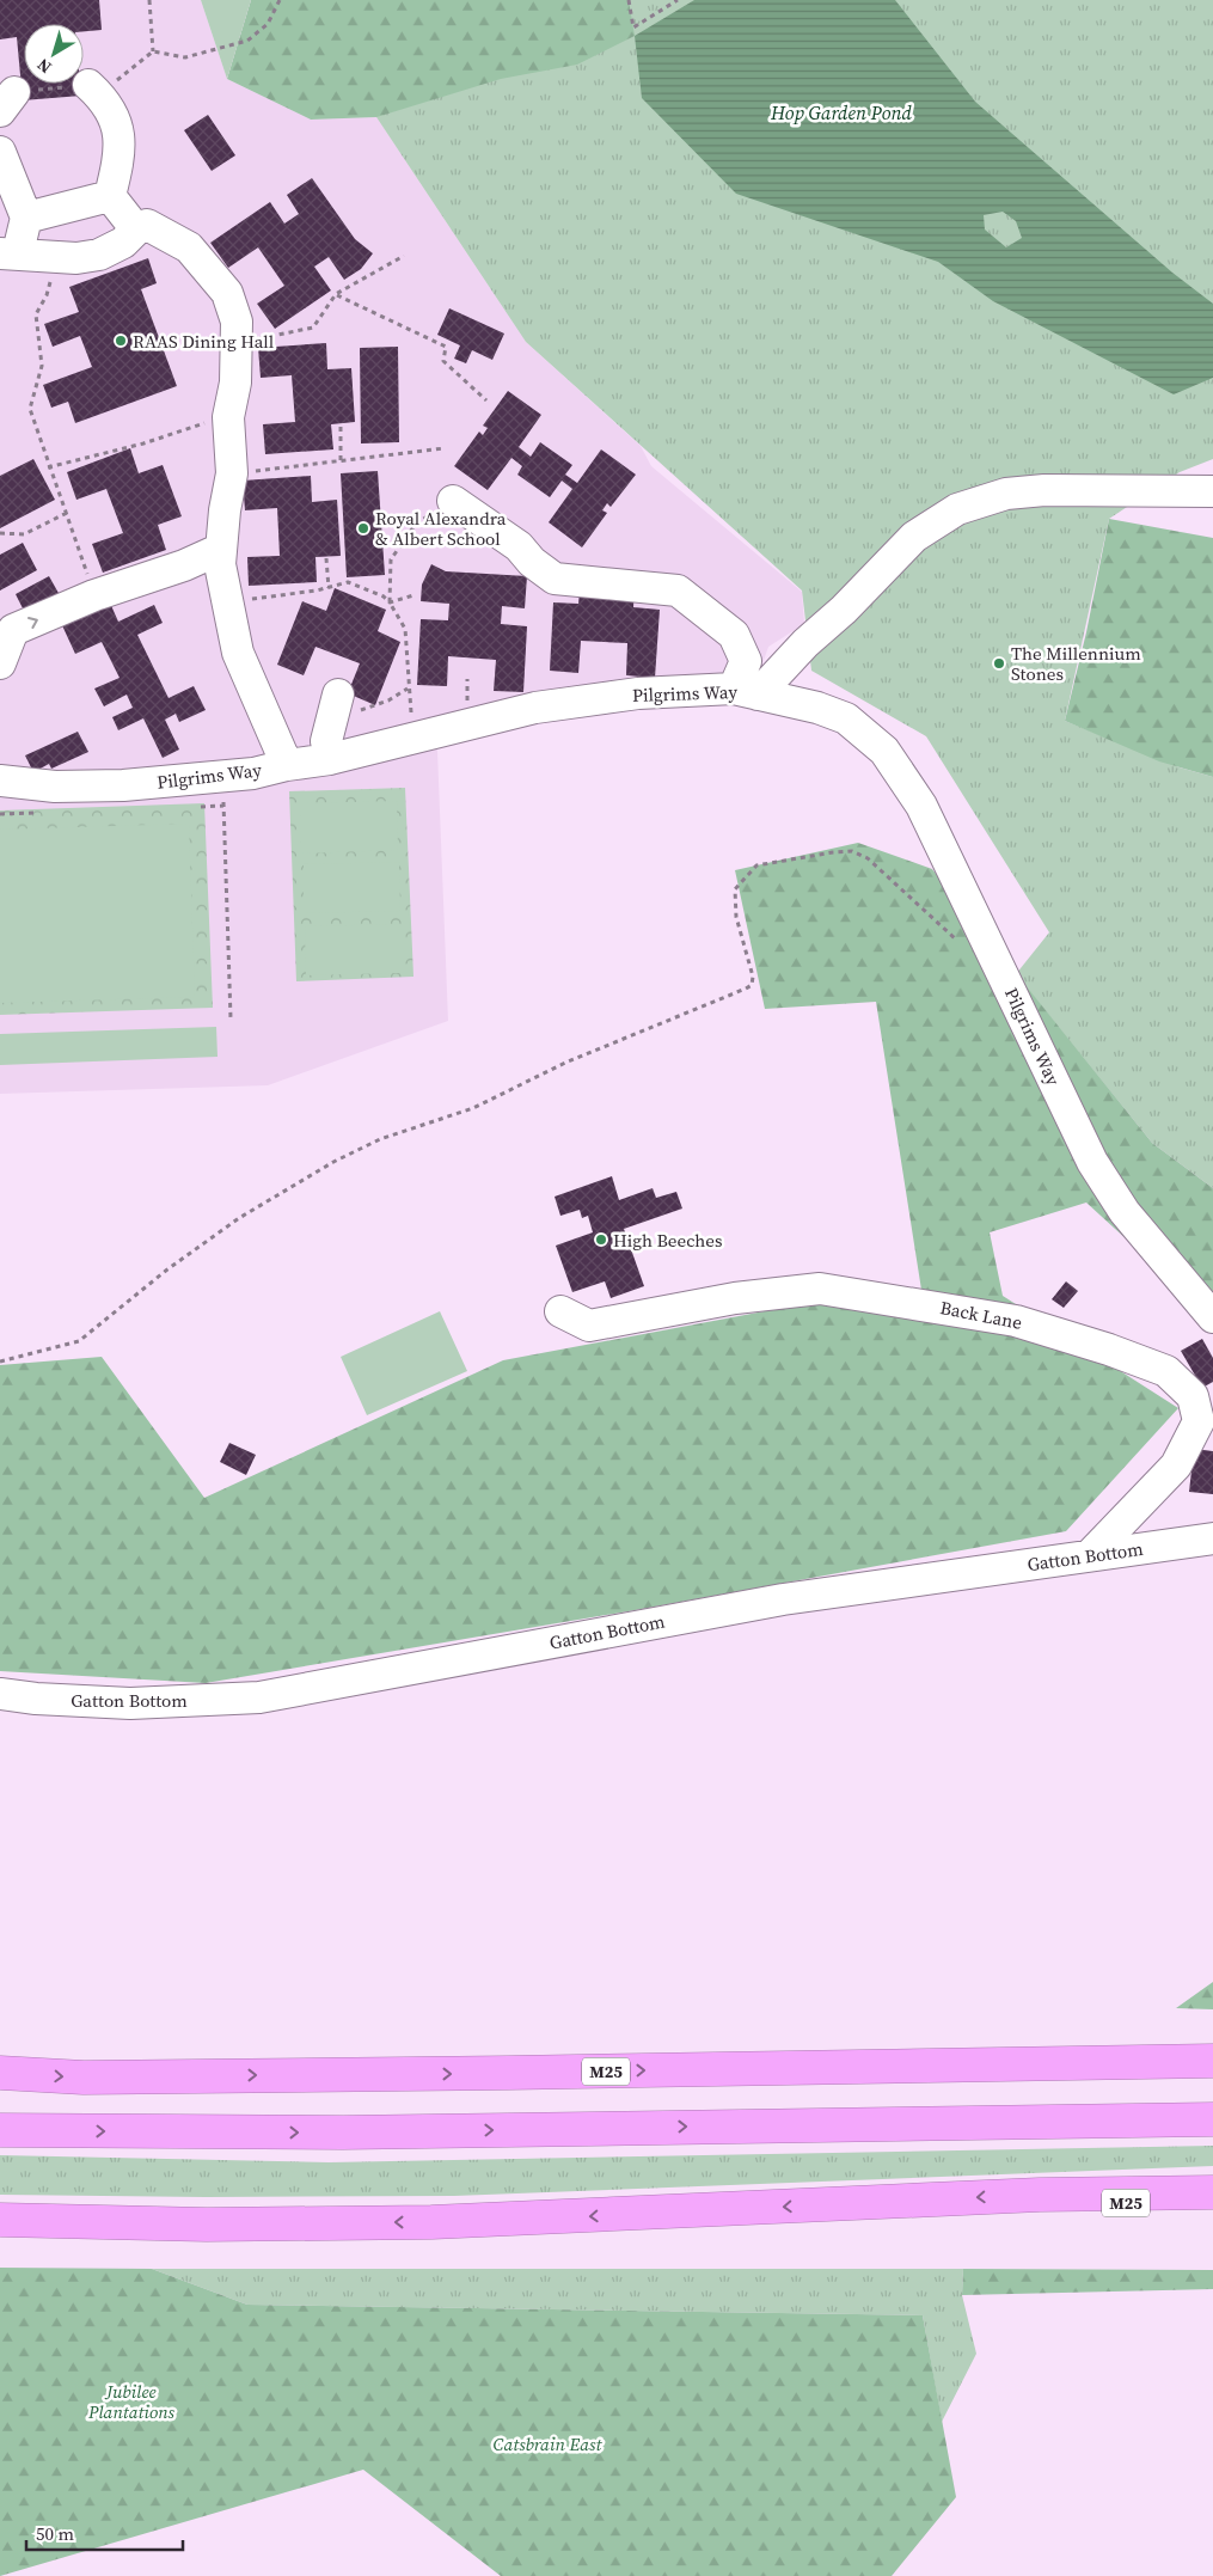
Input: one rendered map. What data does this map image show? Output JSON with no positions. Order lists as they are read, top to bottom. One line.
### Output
{"streets":{"highway":["M25"],"street":["Pilgrims Way","Back Lane","Gatton Bottom"]},"crossings":[["Back Lane","Gatton Bottom"]],"water":["Hop Garden Pond"],"parks":["Jubilee Plantations","Catsbrain East"],"places":["RAAS Dining Hall","Royal Alexandra & Albert School","The Millennium Stones","High Beeches"],"scale_bar":"50 m","north":"bottom left"}
